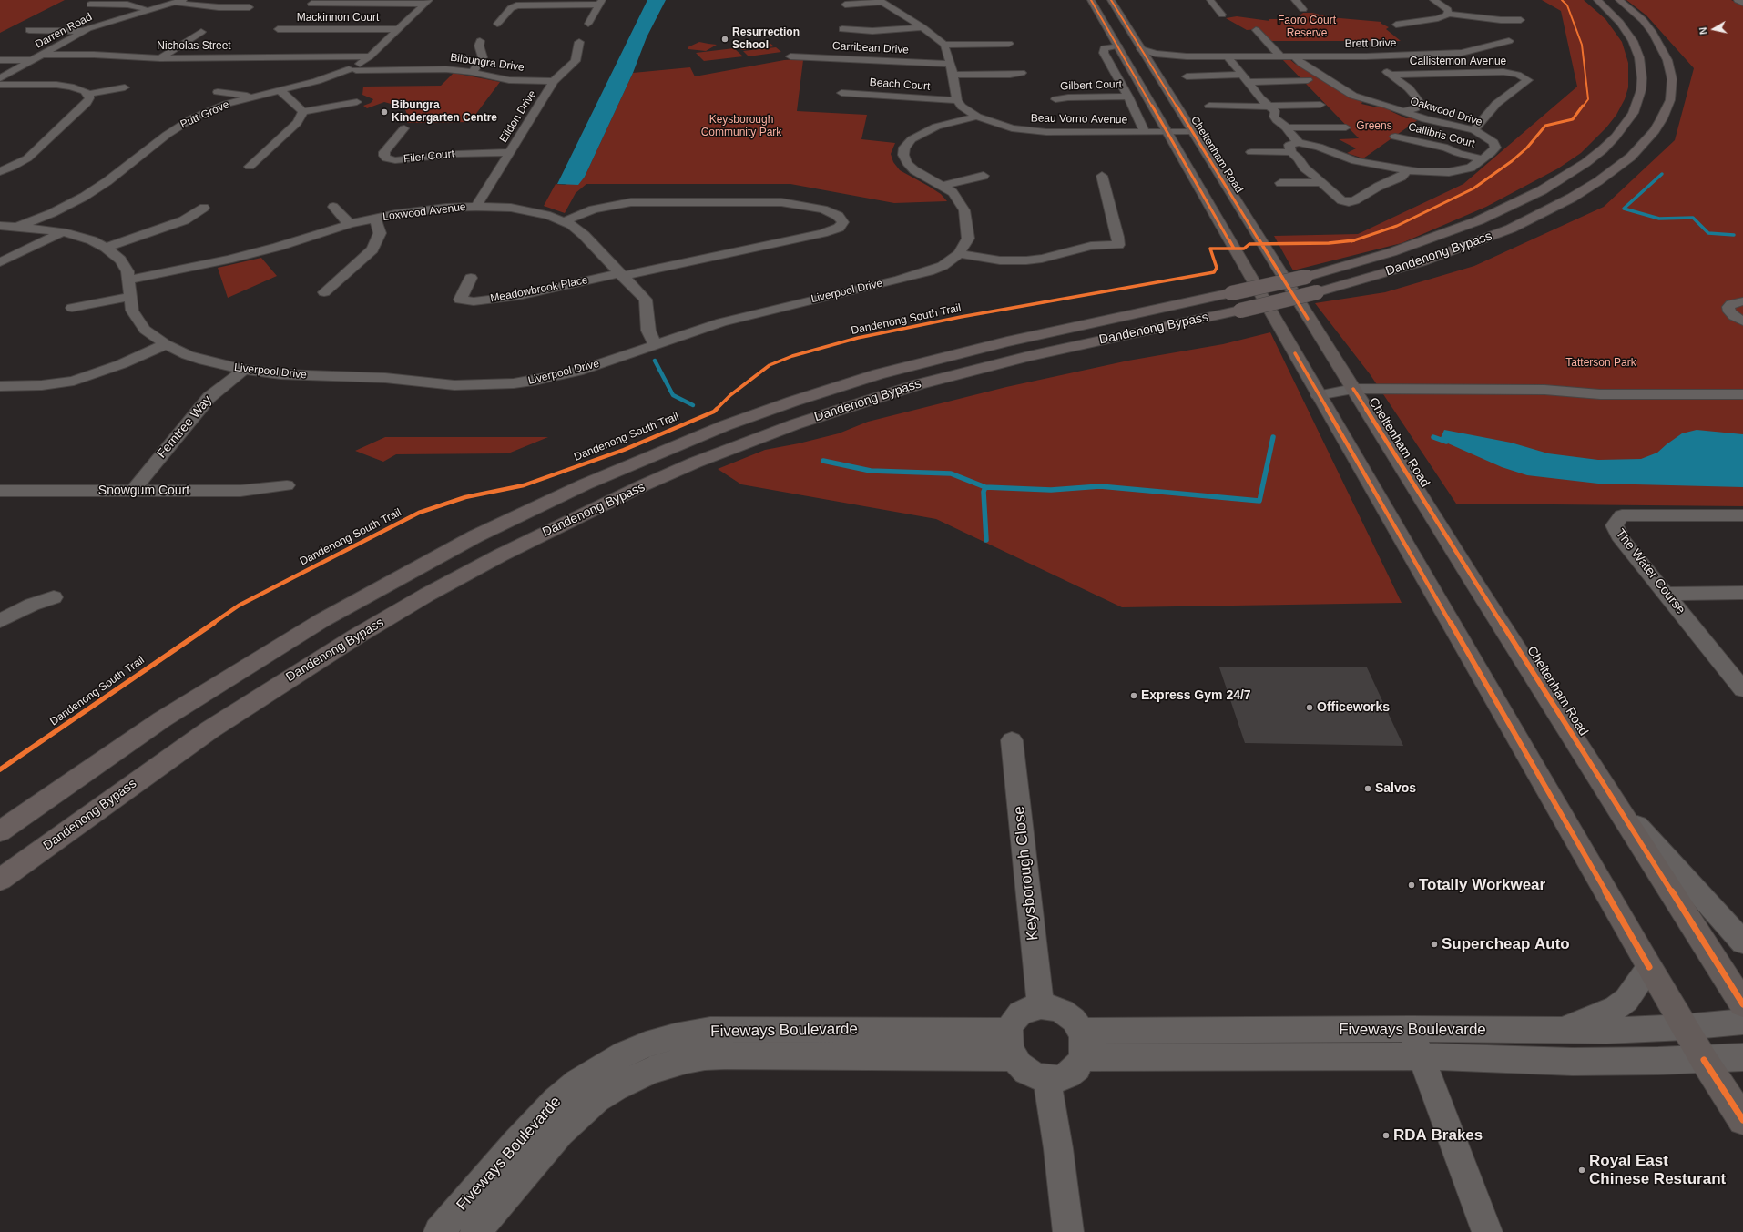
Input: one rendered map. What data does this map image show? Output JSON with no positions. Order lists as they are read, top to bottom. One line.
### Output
{"streets":{"highway":["Dandenong Bypass"],"main road":["Cheltenham Road"],"street":["Mackinnon Court","Darren Road","Brett Drive","Nicholas Street","Carribean Drive","Callistemon Avenue","Bilbungra Drive","Beach Court","Gilbert Court","Oakwood Drive","Putt Grove","Eildon Drive","Beau Vorno Avenue","Callibris Court","Filer Court","Loxwood Avenue","Meadowbrook Place","Liverpool Drive","Ferntree Way","Snowgum Court","The Water Course","Keysborough Close","Fiveways Boulevarde"],"cycle path":["Dandenong South Trail"]},"crossings":[["Darren Road","Nicholas Street"],["Brett Drive","Oakwood Drive"],["Brett Drive","Cheltenham Road"],["Nicholas Street","Bilbungra Drive"],["Nicholas Street","Putt Grove"],["Callistemon Avenue","Oakwood Drive"],["Bilbungra Drive","Putt Grove"],["Bilbungra Drive","Eildon Drive"],["Beach Court","Beau Vorno Avenue"],["Oakwood Drive","Callibris Court"],["Putt Grove","Liverpool Drive"],["Eildon Drive","Filer Court"],["Eildon Drive","Loxwood Avenue"],["Beau Vorno Avenue","Cheltenham Road"],["Beau Vorno Avenue","Liverpool Drive"],["Loxwood Avenue","Meadowbrook Place"],["Loxwood Avenue","Liverpool Drive"],["Liverpool Drive","Ferntree Way"],["Ferntree Way","Snowgum Court"],["Keysborough Close","Fiveways Boulevarde"]],"parks":["Faoro Court Reserve","Keysborough Community Park","Greens","Tatterson Park"],"places":["Resurrection School","Bibungra Kindergarten Centre","Express Gym 24/7","Officeworks","Salvos","Totally Workwear","Supercheap Auto","RDA Brakes","Royal East Chinese Resturant"],"north":"left"}
